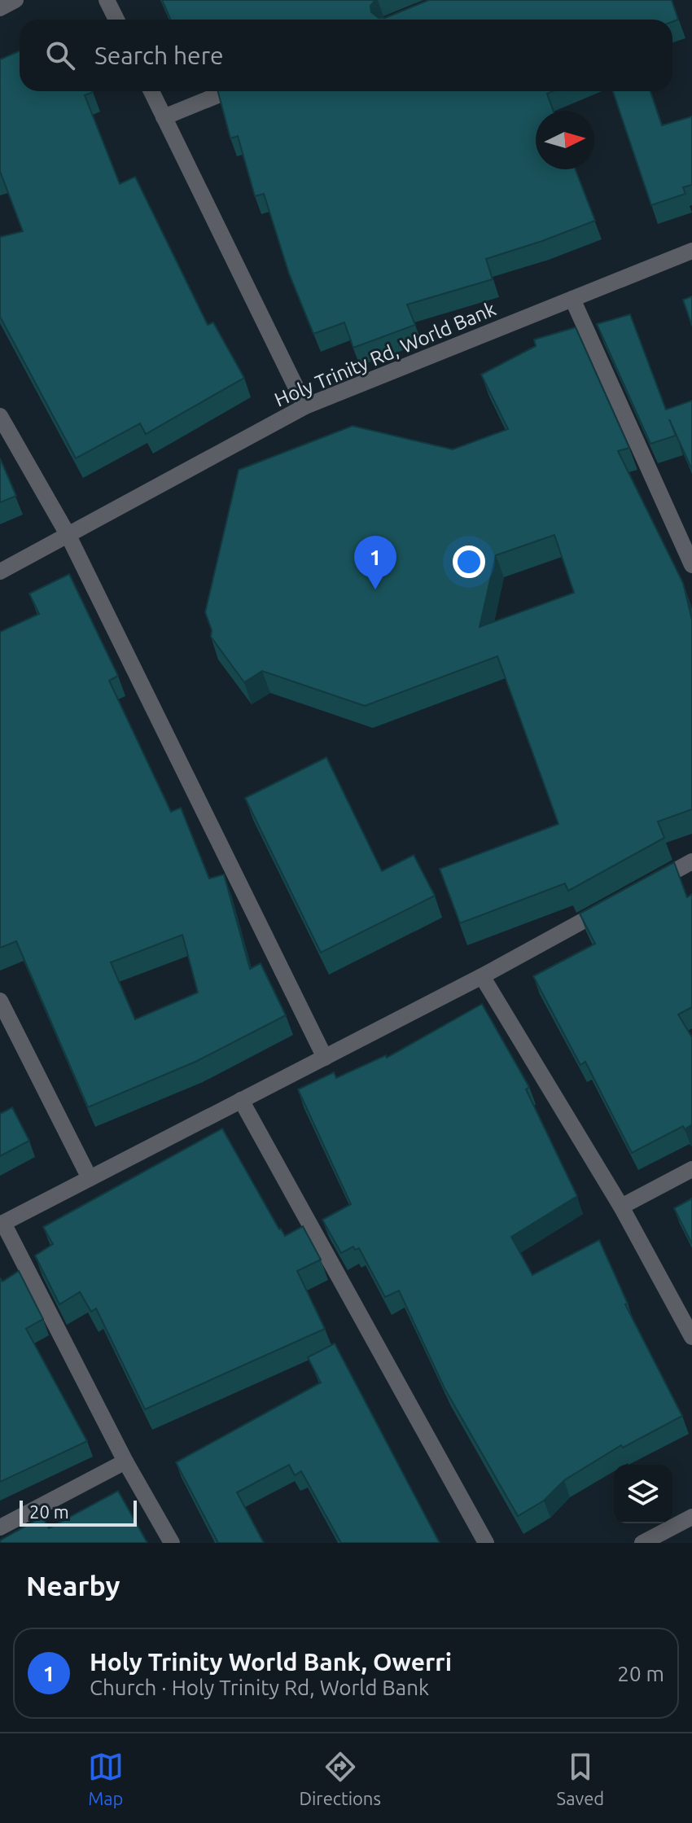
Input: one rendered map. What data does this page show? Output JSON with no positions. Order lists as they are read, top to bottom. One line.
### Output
{"streets":{"street":["Holy Trinity Rd, World Bank"]},"scale_bar":"20 m","north":"right","page":{"search":"Search here","pins":"1","scale":"20 m","heading":"Nearby","list":[{"mark":"1","name":"Holy Trinity World Bank, Owerri","note":"Church · Holy Trinity Rd, World Bank","value":"20 m"}],"nav":["Map","Directions","Saved"]}}
